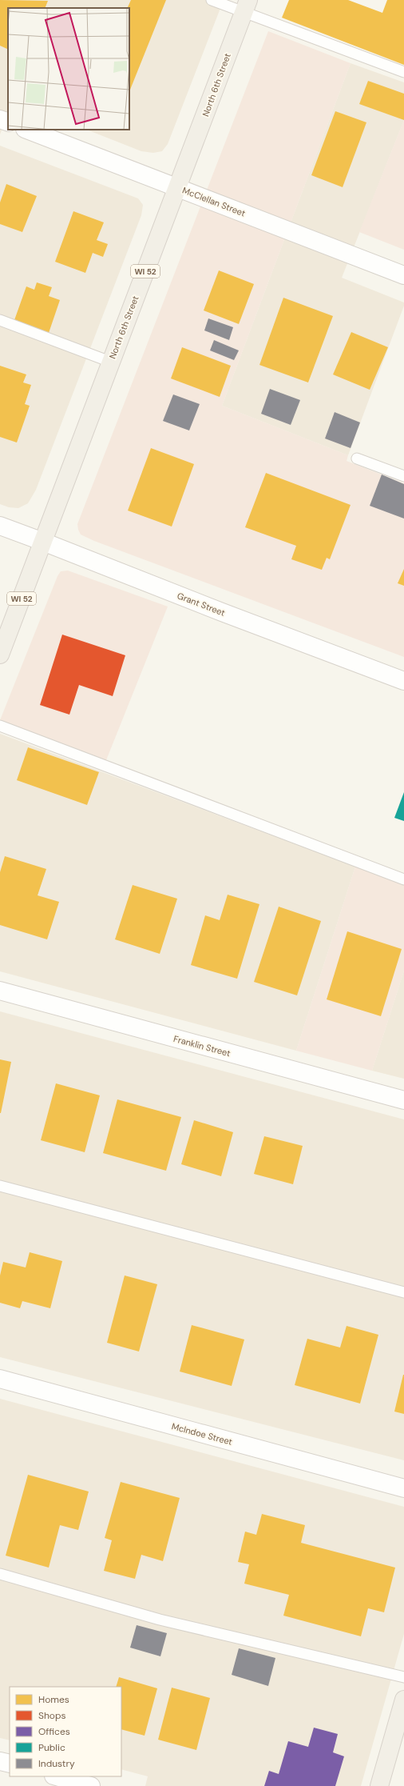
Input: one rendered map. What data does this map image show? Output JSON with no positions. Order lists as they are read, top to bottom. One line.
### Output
{"streets":{"main road":["North 6th Street","WI 52"],"street":["McClellan Street","Grant Street","Franklin Street","McIndoe Street"]},"crossings":[["North 6th Street","McClellan Street"],["North 6th Street","Grant Street"]],"legend":["Homes","Shops","Offices","Public","Industry"]}
